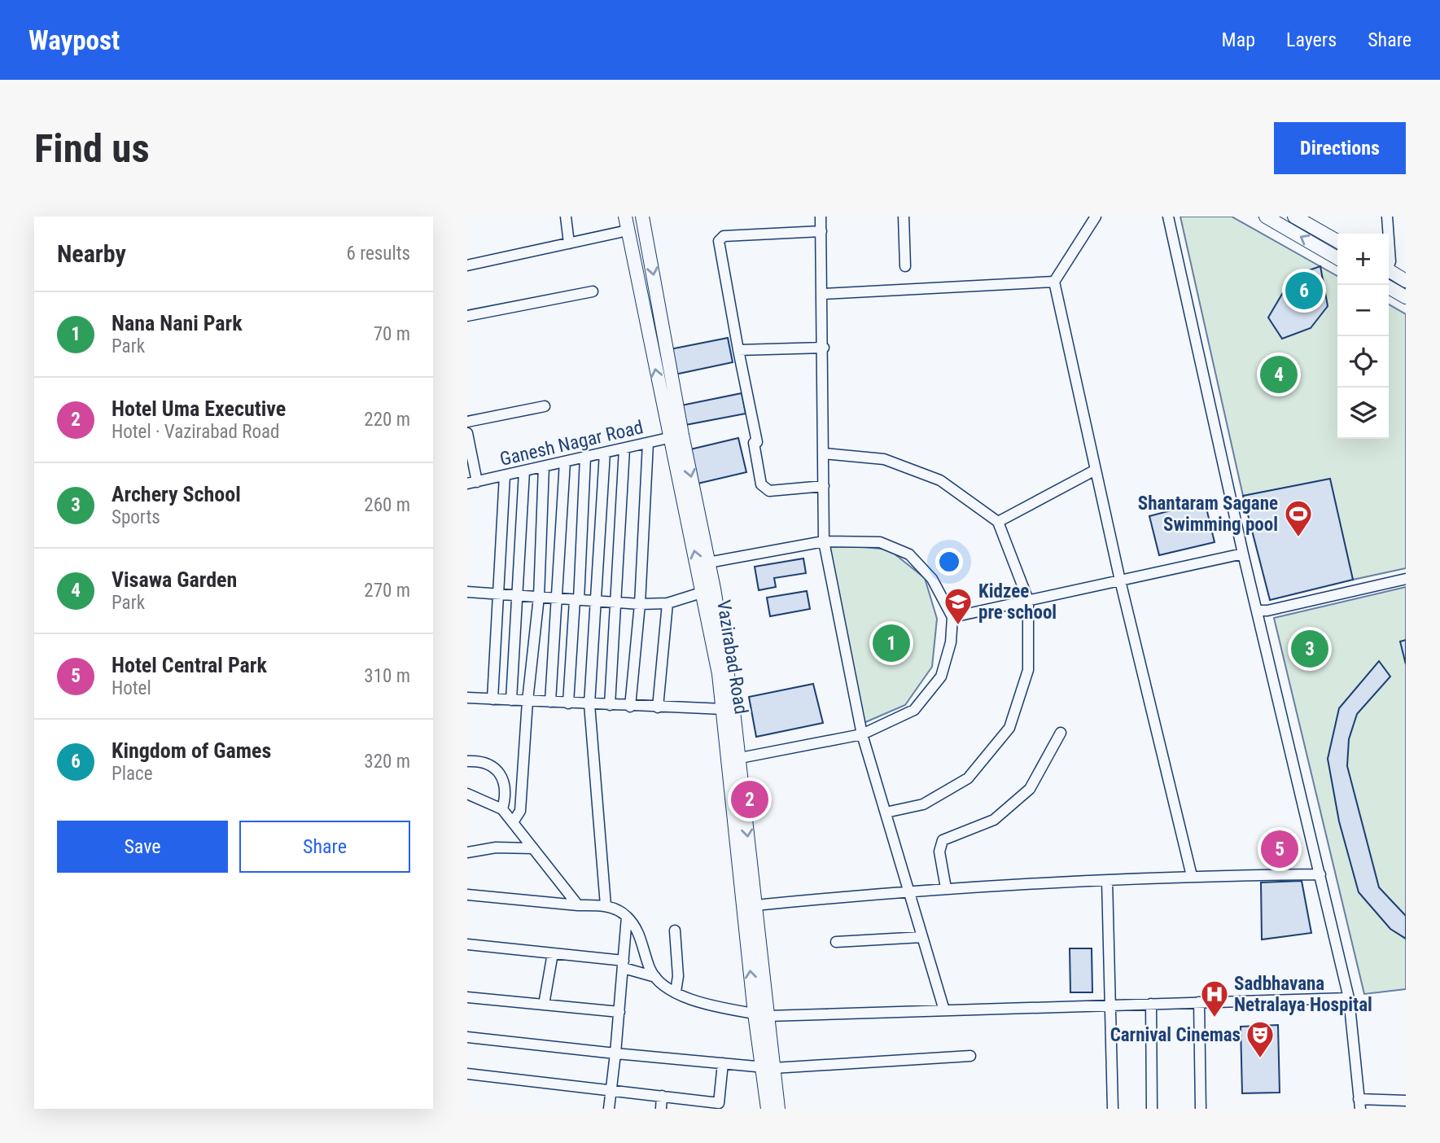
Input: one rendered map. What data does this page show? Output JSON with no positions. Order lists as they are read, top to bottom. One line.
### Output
{"streets":{"main road":["Vazirabad Road"],"street":["Ganesh Nagar Road"]},"crossings":[["Ganesh Nagar Road","Vazirabad Road"]],"places":{"sports":["Shantaram Sagane Swimming pool"],"school or university":["Kidzee pre school"],"hospital":["Sadbhavana Netralaya Hospital"],"theatre":["Carnival Cinemas"]},"page":{"header":"Waypost","nav":["Map","Layers","Share"],"buttons":["Directions",["Save","Share"]],"title":"Find us","heading":["Nearby","6 results"],"map_buttons":["+","−"],"pins":["6","4","1","3","2","5"],"list":[{"mark":"1","name":"Nana Nani Park","note":"Park","value":"70 m"},{"mark":"2","name":"Hotel Uma Executive","note":"Hotel · Vazirabad Road","value":"220 m"},{"mark":"3","name":"Archery School","note":"Sports","value":"260 m"},{"mark":"4","name":"Visawa Garden","note":"Park","value":"270 m"},{"mark":"5","name":"Hotel Central Park","note":"Hotel","value":"310 m"},{"mark":"6","name":"Kingdom of Games","note":"Place","value":"320 m"}]}}
